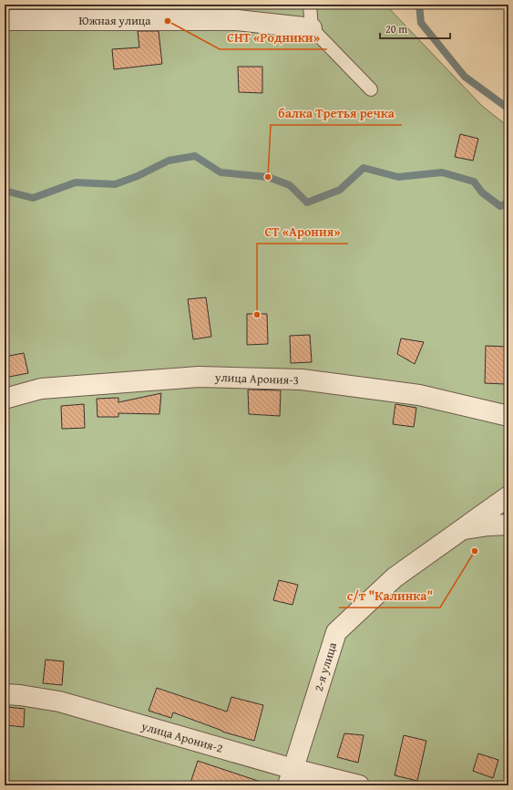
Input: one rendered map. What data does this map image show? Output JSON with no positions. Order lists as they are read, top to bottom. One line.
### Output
{"streets":{"street":["Южная улица","улица Арония-3","2-я улица","улица Арония-2"]},"crossings":[["2-я улица","улица Арония-2"]],"places":["СНТ «Родники»","балка Третья речка","СТ «Арония»","с/т \"Калинка\""],"scale_bar":"20 m"}
